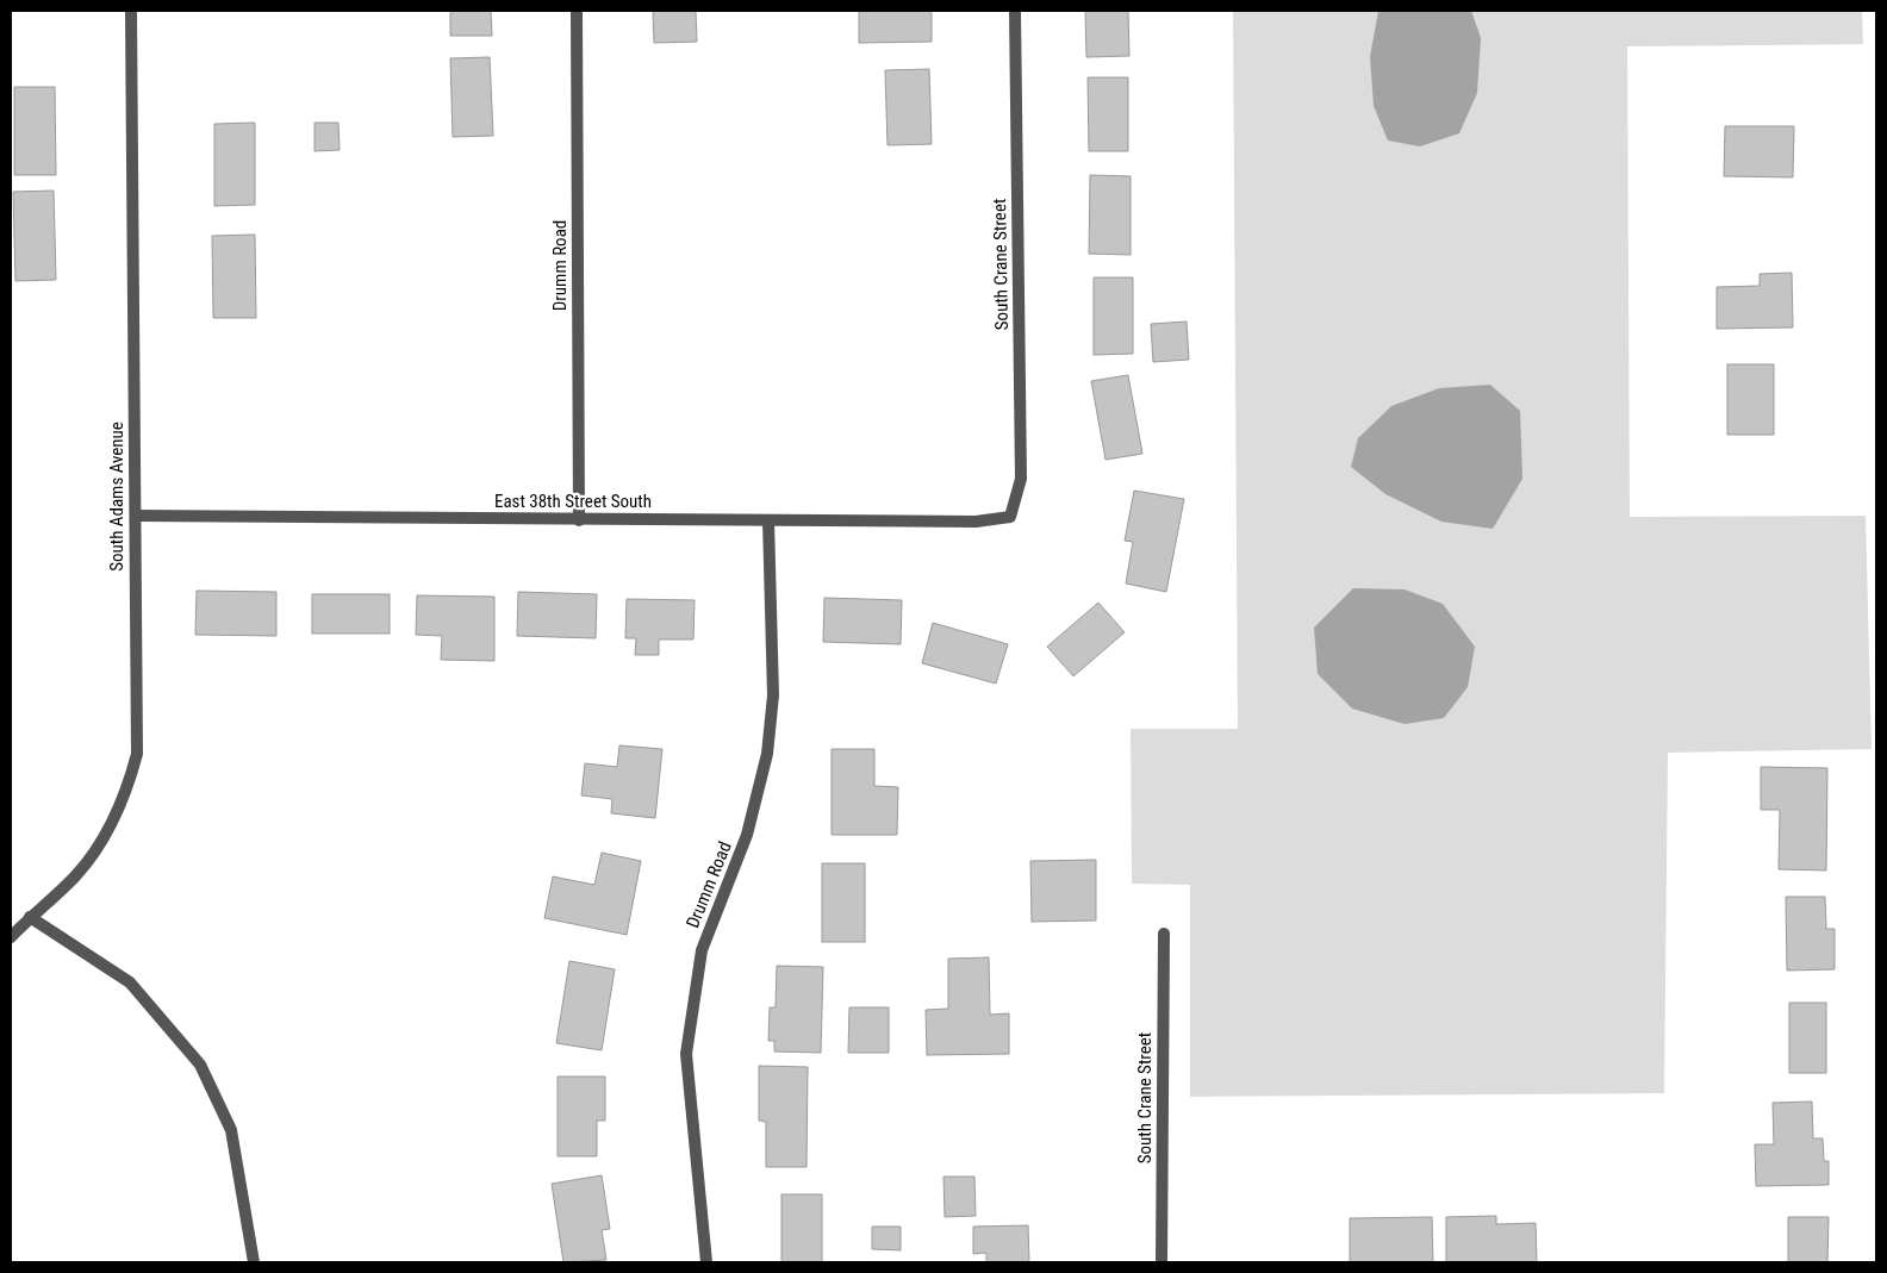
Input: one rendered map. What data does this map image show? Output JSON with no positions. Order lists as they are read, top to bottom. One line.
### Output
{"streets":{"street":["South Crane Street","Drumm Road","South Adams Avenue","East 38th Street South"]},"crossings":[["South Crane Street","East 38th Street South"],["Drumm Road","East 38th Street South"],["South Adams Avenue","East 38th Street South"]]}
